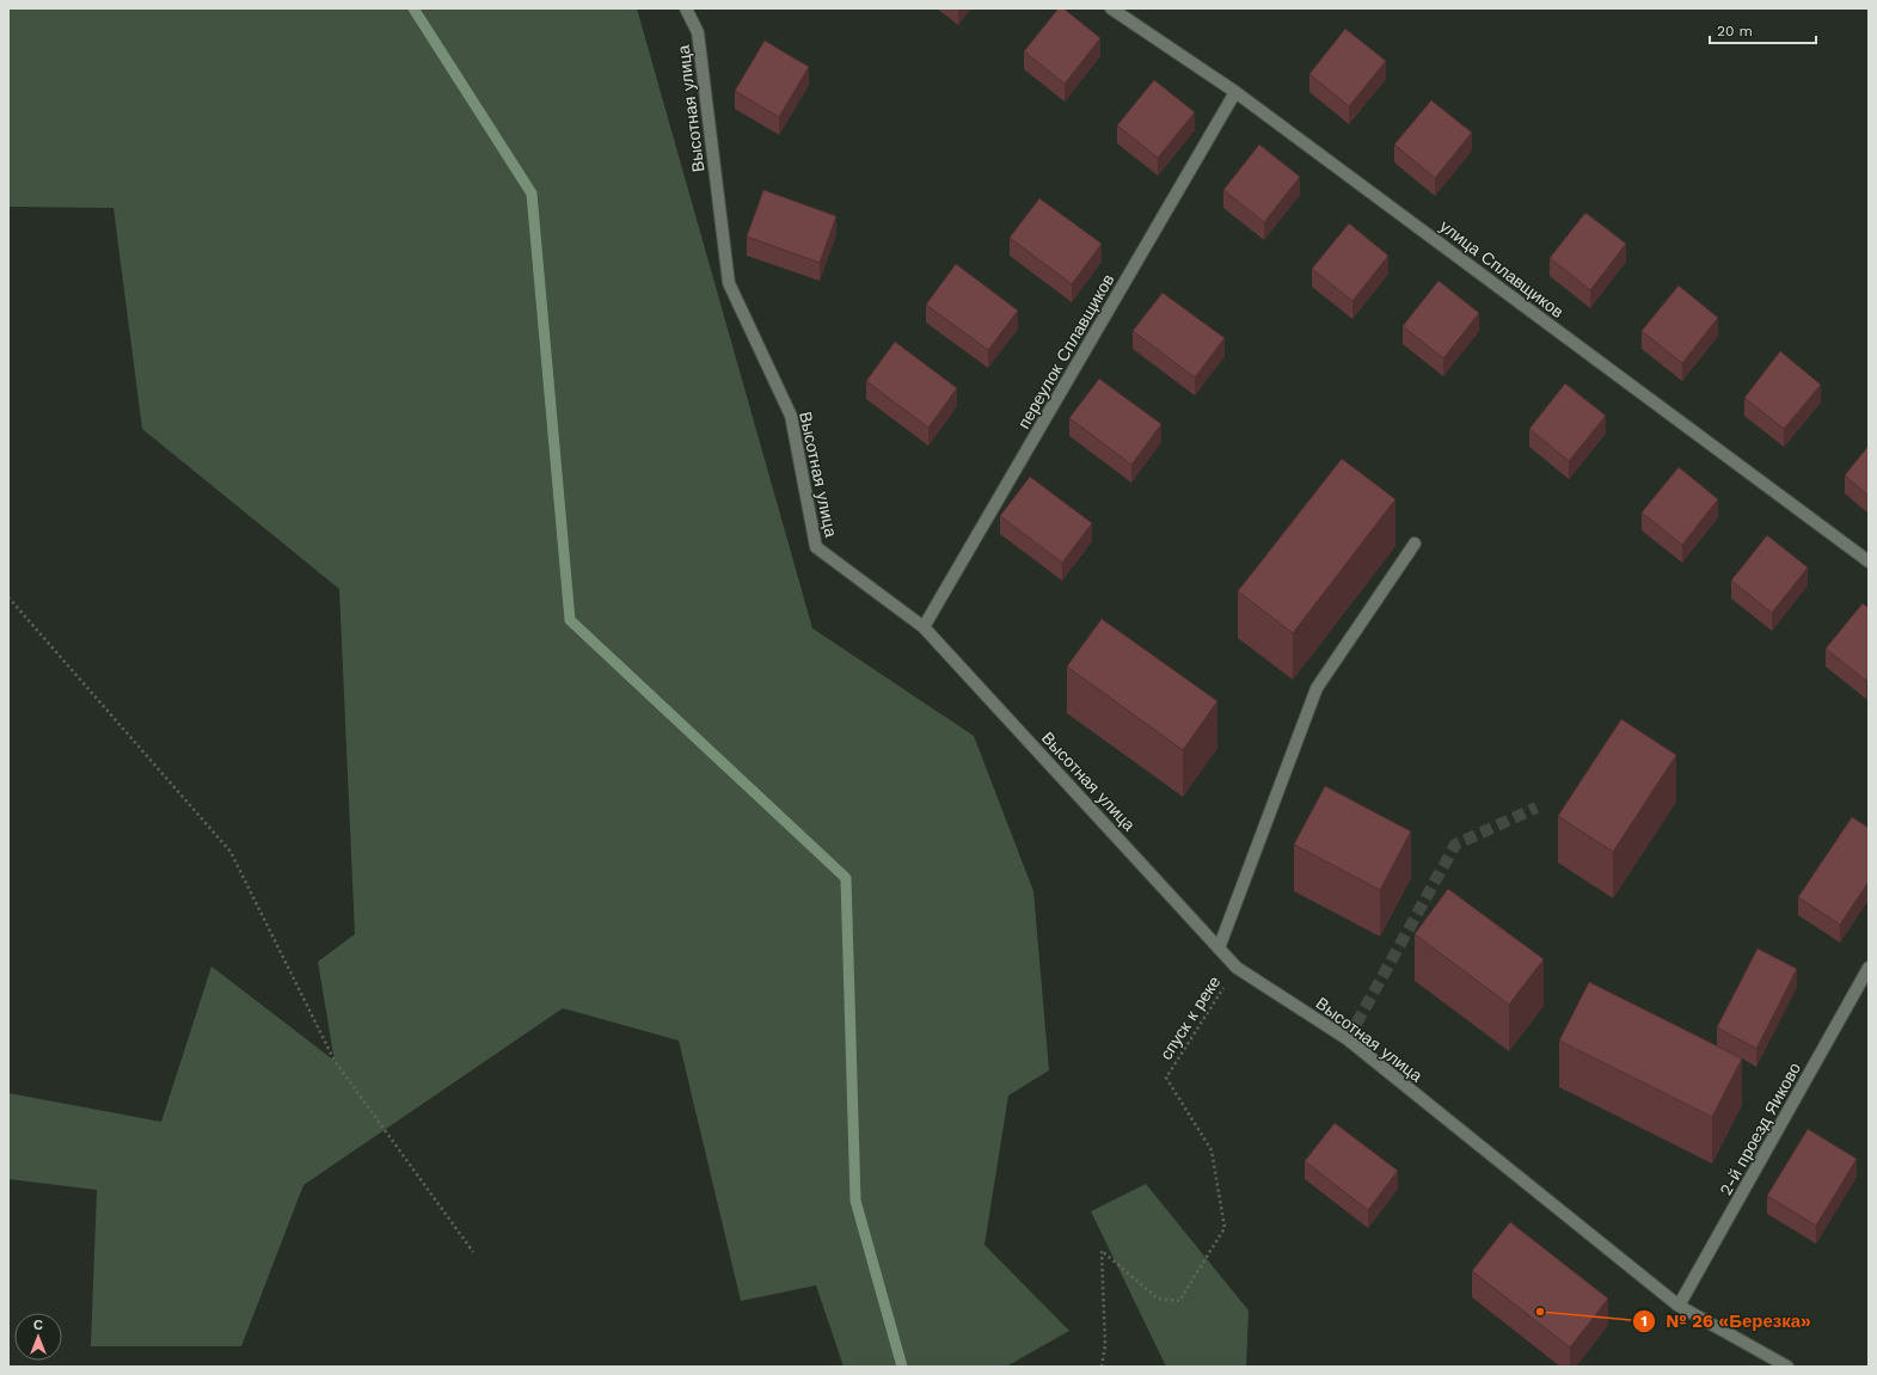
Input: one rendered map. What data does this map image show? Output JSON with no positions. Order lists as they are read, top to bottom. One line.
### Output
{"streets":{"street":["Высотная улица","улица Сплавщиков","переулок Сплавщиков","2-й проезд Яиково"],"path":["спуск к реке"]},"crossings":[["Высотная улица","переулок Сплавщиков"],["Высотная улица","спуск к реке"],["Высотная улица","2-й проезд Яиково"],["улица Сплавщиков","переулок Сплавщиков"]],"places":["№ 26 «Березка»"],"scale_bar":"20 m","north":"top"}
